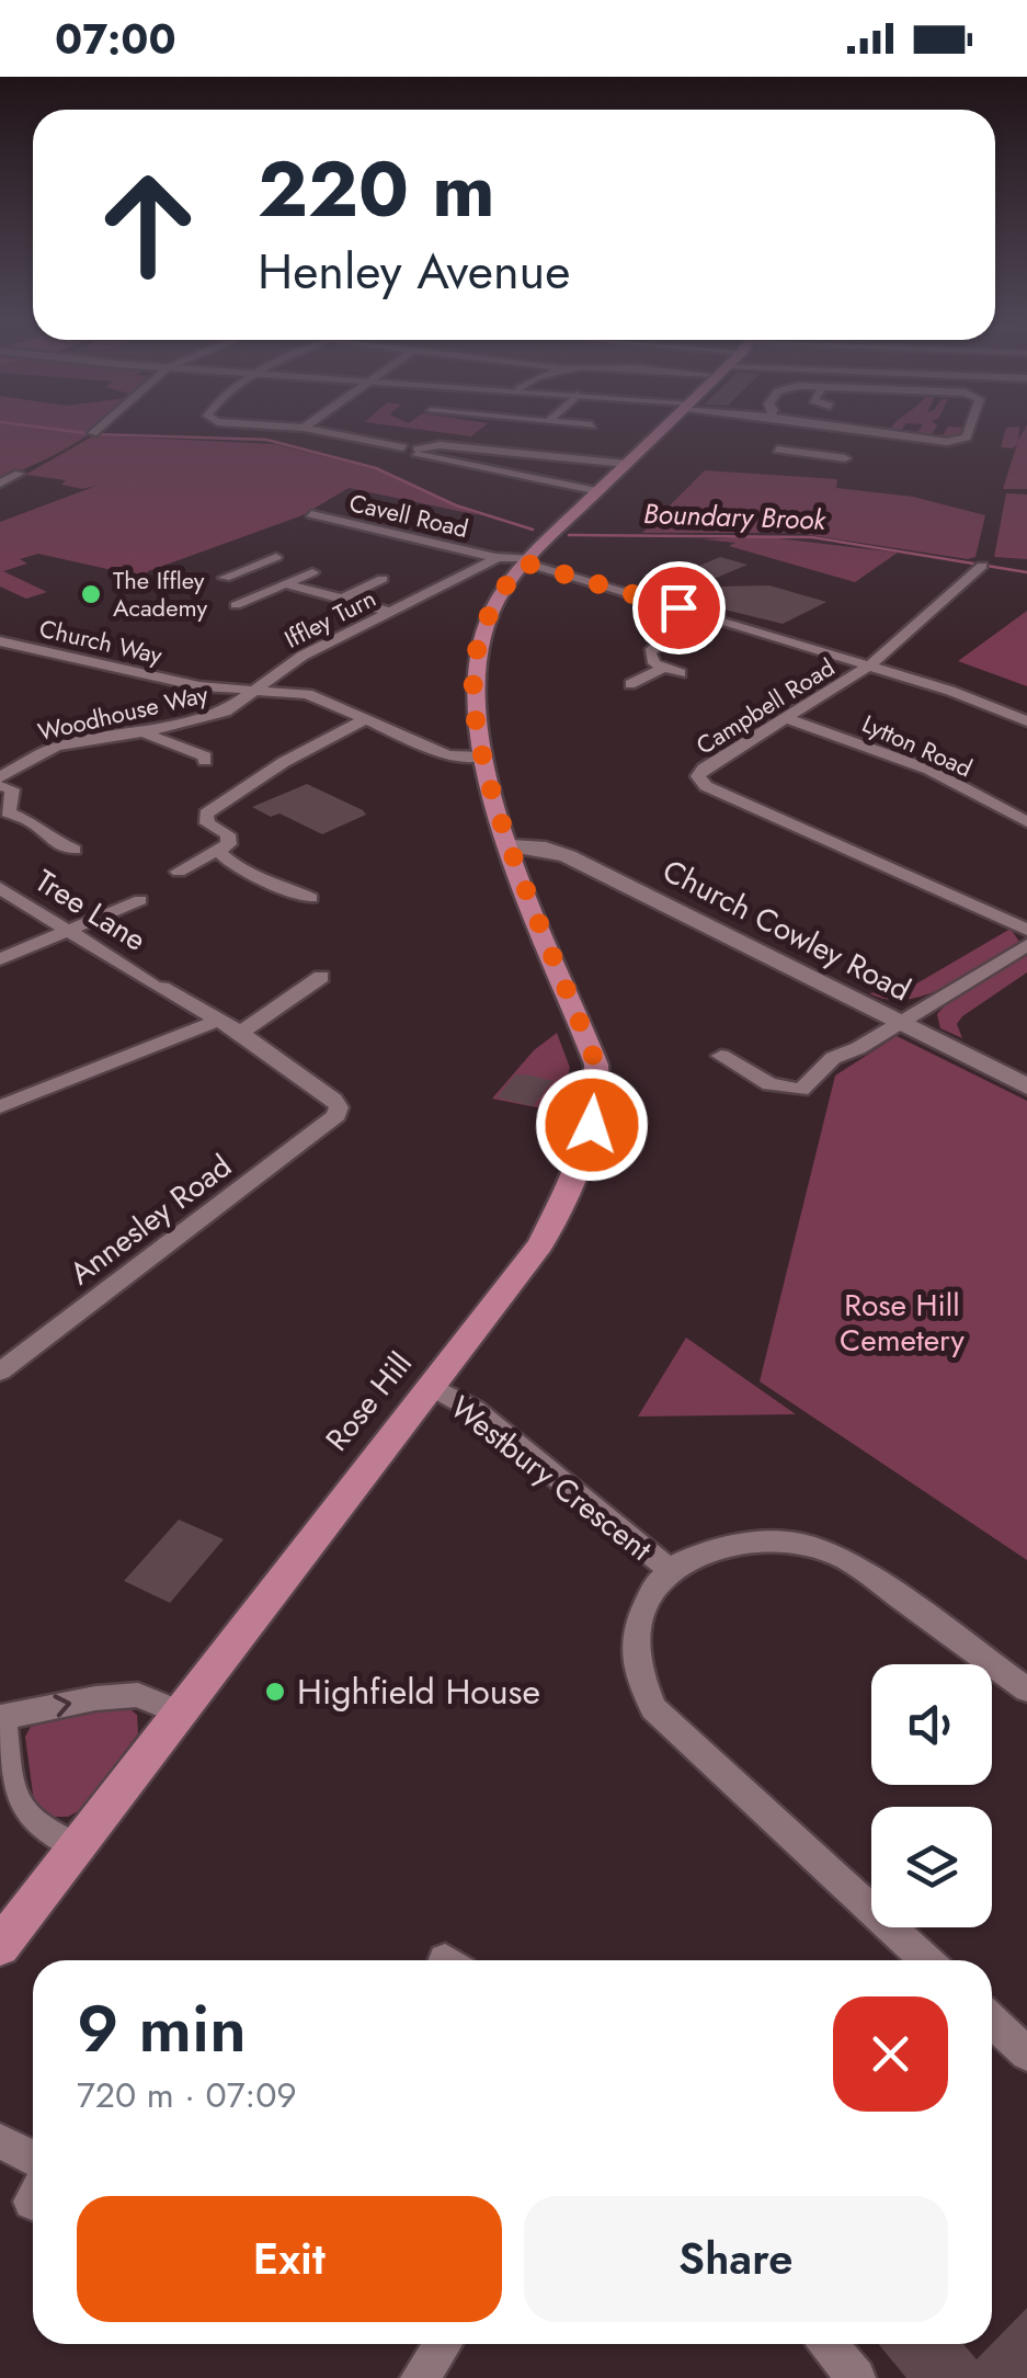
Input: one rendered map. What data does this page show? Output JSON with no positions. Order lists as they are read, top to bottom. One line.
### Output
{"streets":{"main road":["Church Cowley Road","Rose Hill"],"street":["Cavell Road","Iffley Turn","Church Way","Campbell Road","Woodhouse Way","Lytton Road","Tree Lane","Annesley Road","Westbury Crescent"]},"crossings":[["Cavell Road","Iffley Turn"],["Iffley Turn","Church Way"],["Iffley Turn","Campbell Road"],["Iffley Turn","Woodhouse Way"],["Iffley Turn","Rose Hill"],["Church Way","Woodhouse Way"],["Campbell Road","Lytton Road"],["Tree Lane","Annesley Road"],["Church Cowley Road","Rose Hill"],["Rose Hill","Westbury Crescent"]],"water":["Boundary Brook"],"parks":["Rose Hill Cemetery"],"places":["The Iffley Academy","Highfield House"],"page":{"status":"07:00","turn":["220 m","Henley Avenue"],"heading":["9 min","720 m · 07:09"],"buttons":["Exit","Share"]}}
